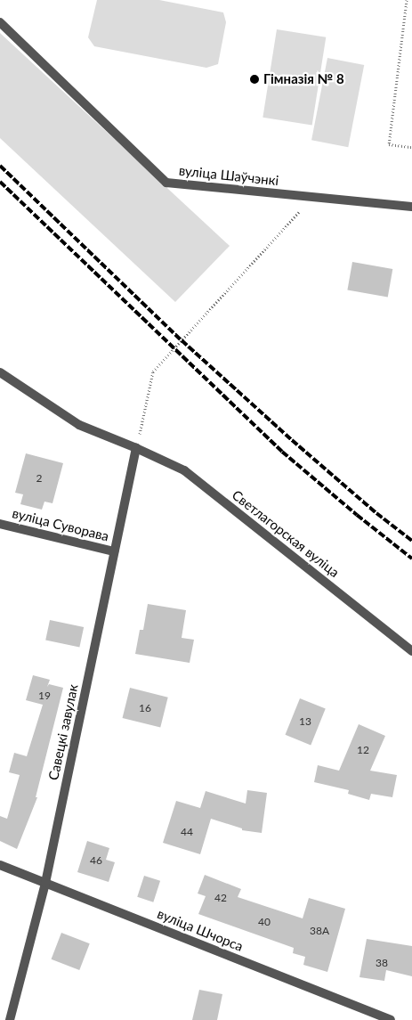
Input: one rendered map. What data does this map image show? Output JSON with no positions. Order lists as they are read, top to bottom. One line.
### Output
{"streets":{"street":["вуліца Шаўчэнкі","вуліца Суворава","Светлагорская вуліца","Савецкі завулак","вуліца Шчорса"]},"crossings":[["вуліца Суворава","Савецкі завулак"],["Светлагорская вуліца","Савецкі завулак"],["Савецкі завулак","вуліца Шчорса"]],"places":["Гімназія № 8"],"house_numbers":["2","19","16","13","12","44","46","42","40","38А","38"]}
